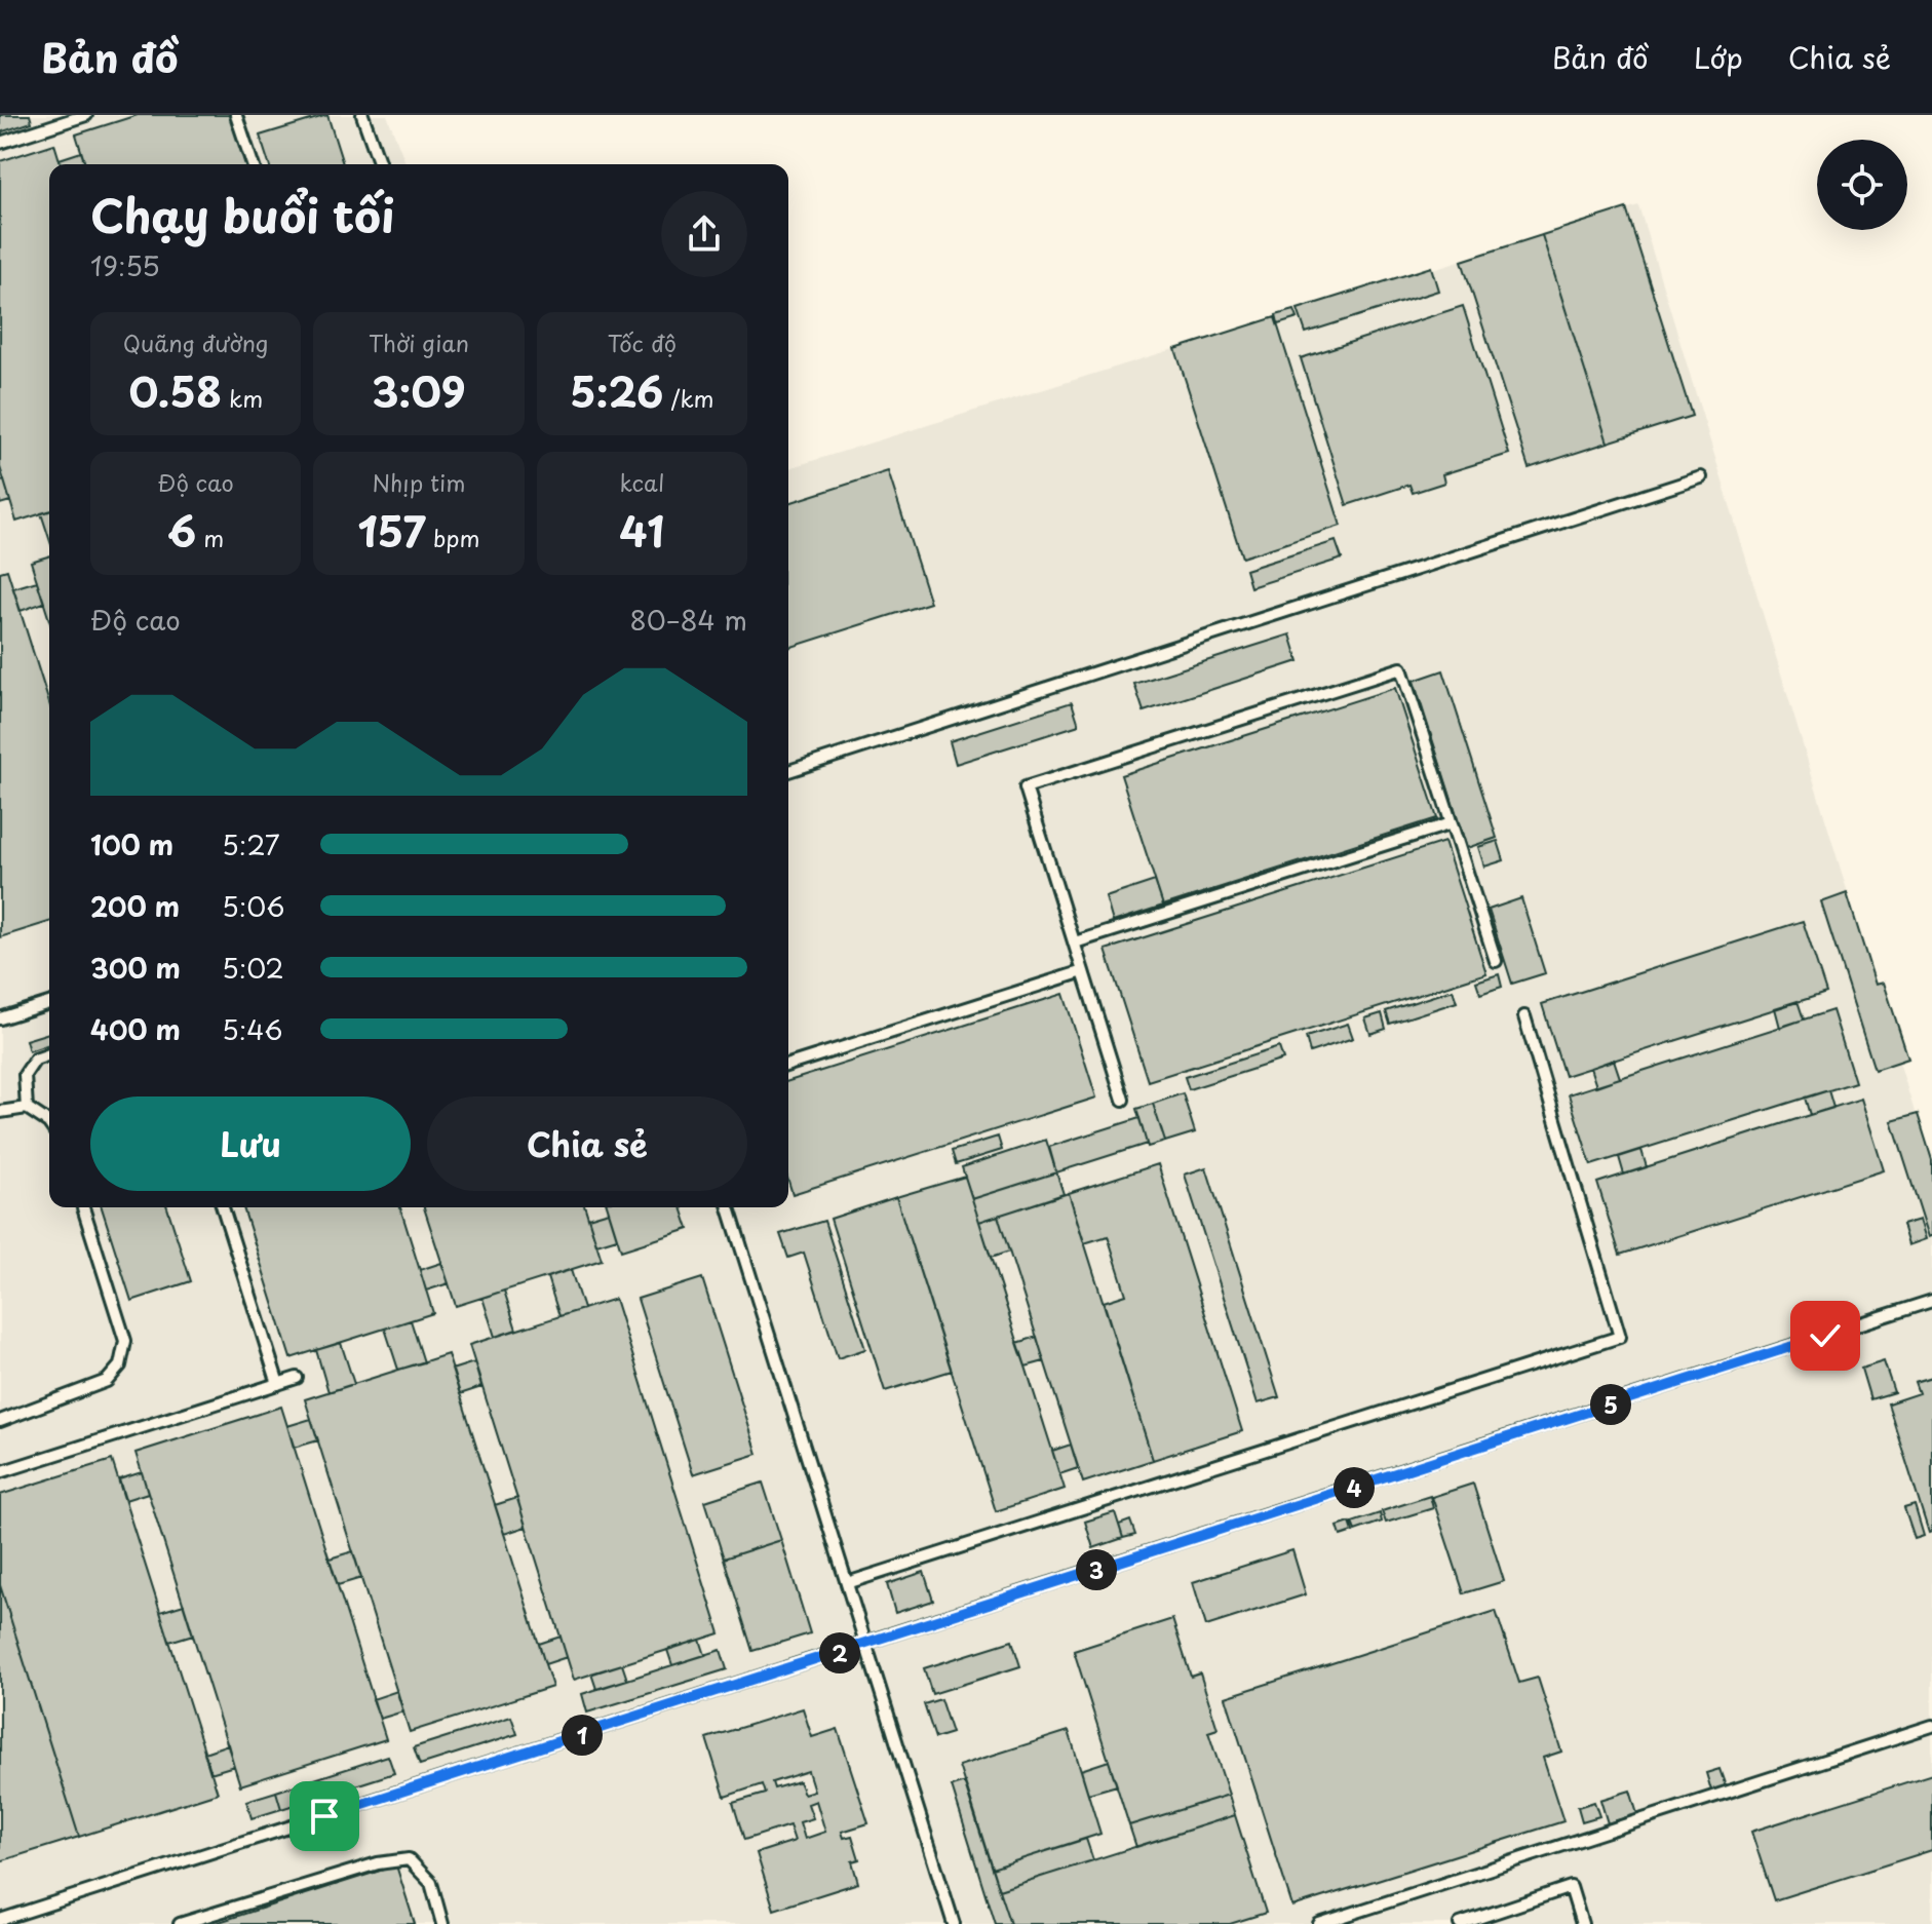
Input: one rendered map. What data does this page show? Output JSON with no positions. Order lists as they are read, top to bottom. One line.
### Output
{"page":{"header":"Bản đồ","nav":["Bản đồ","Lớp","Chia sẻ"],"heading":["Chạy buổi tối","19:55"],"stats":[["Quãng đường","0.58 km"],["Thời gian","3:09"],["Tốc độ","5:26 /km"],["Độ cao","6 m"],["Nhịp tim","157 bpm"],["kcal","41"]],"chart":["Độ cao","80–84 m"],"list":[{"name":"100 m","note":"5:27"},{"name":"200 m","note":"5:06"},{"name":"300 m","note":"5:02"},{"name":"400 m","note":"5:46"}],"buttons":["Lưu","Chia sẻ"],"pins":["5","4","3","2","1"]}}
